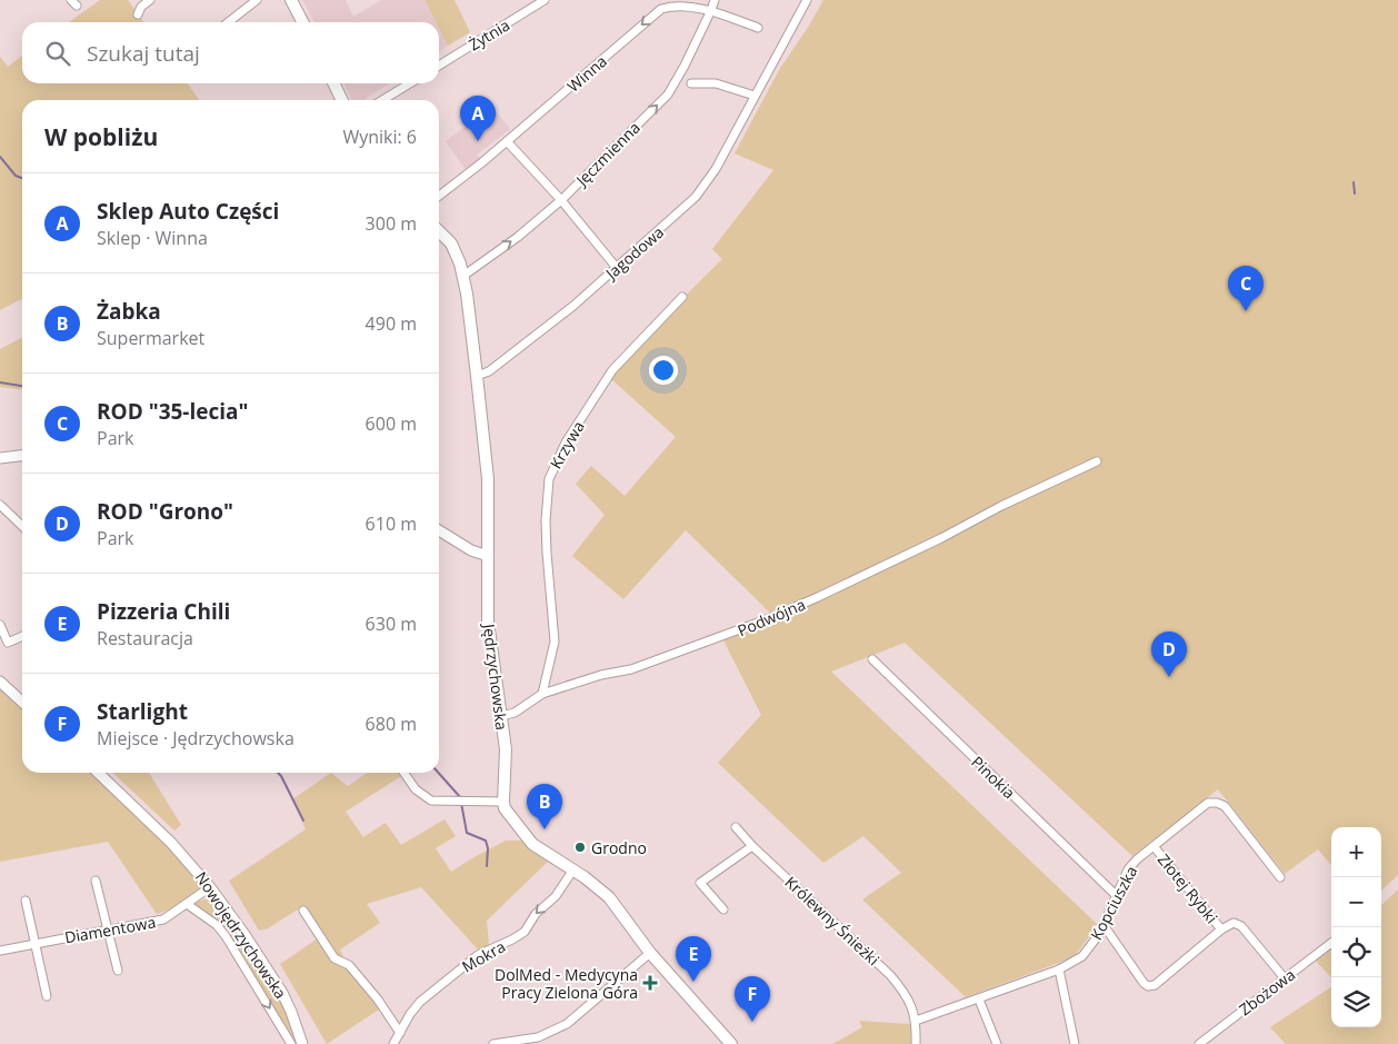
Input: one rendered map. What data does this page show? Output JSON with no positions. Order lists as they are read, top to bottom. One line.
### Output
{"streets":{"main road":["Jędrzychowska"],"street":["Żytnia","Winna","Jęczmienna","Jagodowa","Krzywa","Podwójna","Pinokia","Złotej Rybki","Kopciuszka","Królewny Śnieżki","Diamentowa","Nowojędrzychowska","Mokra","Zbożowa"]},"crossings":[["Winna","Jęczmienna"],["Jęczmienna","Jędrzychowska"],["Jagodowa","Jędrzychowska"],["Krzywa","Podwójna"],["Podwójna","Jędrzychowska"],["Pinokia","Kopciuszka"],["Złotej Rybki","Kopciuszka"],["Kopciuszka","Królewny Śnieżki"],["Diamentowa","Nowojędrzychowska"]],"one_way":["Winna","Jęczmienna","Mokra"],"places":{"other":["Grodno"],"health":["DolMed - Medycyna Pracy Zielona Góra"]},"page":{"search":"Szukaj tutaj","pins":["A","C","D","B","E","F"],"heading":["W pobliżu","Wyniki: 6"],"list":[{"mark":"A","name":"Sklep Auto Części","note":"Sklep · Winna","value":"300 m"},{"mark":"B","name":"Żabka","note":"Supermarket","value":"490 m"},{"mark":"C","name":"ROD \"35-lecia\"","note":"Park","value":"600 m"},{"mark":"D","name":"ROD \"Grono\"","note":"Park","value":"610 m"},{"mark":"E","name":"Pizzeria Chili","note":"Restauracja","value":"630 m"},{"mark":"F","name":"Starlight","note":"Miejsce · Jędrzychowska","value":"680 m"}],"map_buttons":["+","−"]}}
